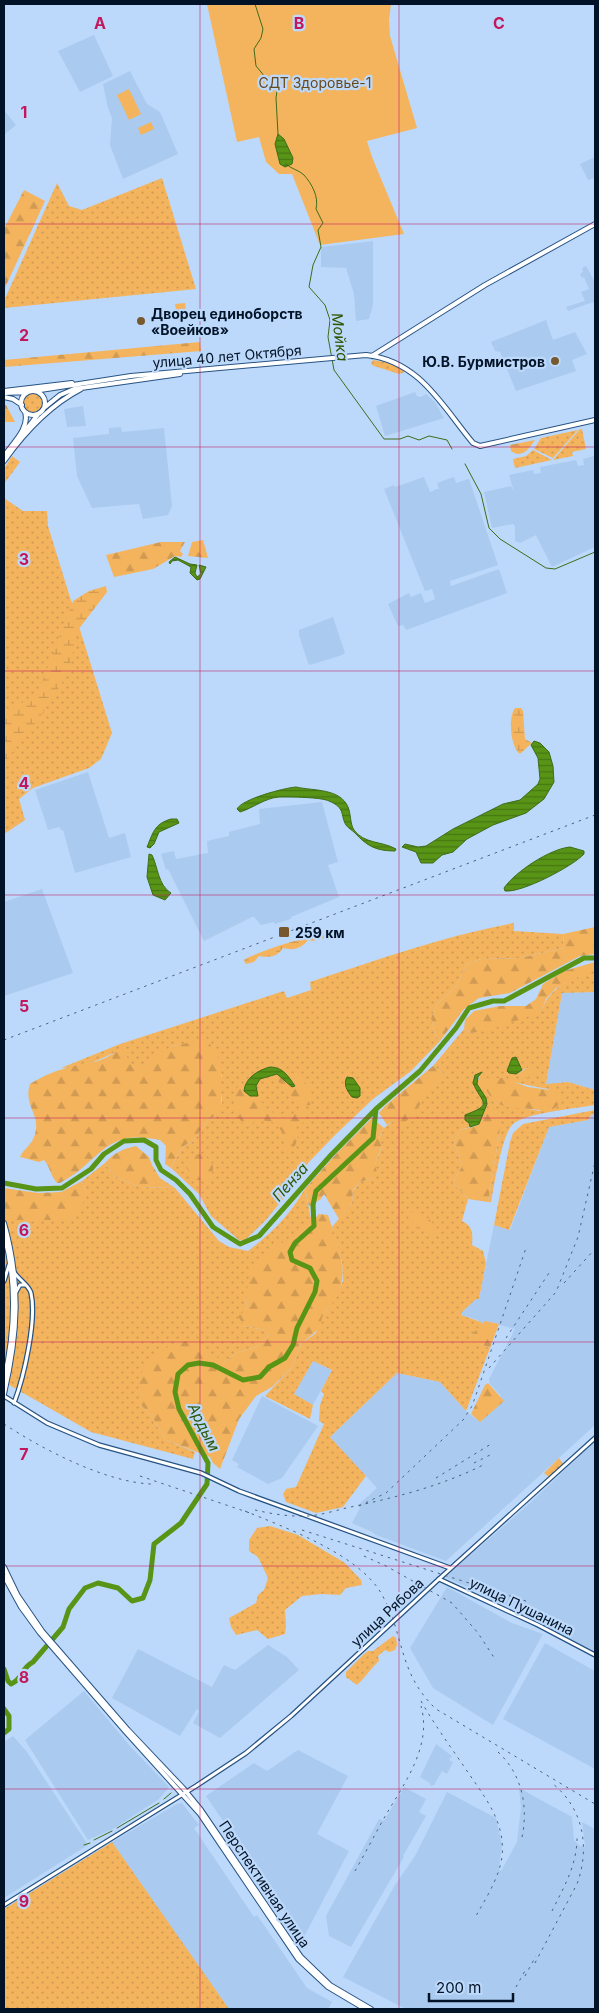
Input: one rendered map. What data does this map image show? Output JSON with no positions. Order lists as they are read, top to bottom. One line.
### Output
{"streets":{"main road":["улица 40 лет Октября","Перспективная улица"],"street":["улица Пушанина","улица Рябова"]},"crossings":[["улица Пушанина","улица Рябова"],["улица Рябова","Перспективная улица"]],"water":["Мойка","Пенза","Ардым"],"parks":["СДТ Здоровье-1"],"places":{"other":["Дворец единоборств «Воейков»","Ю.В. Бурмистров"],"transit":["259 км"]},"scale_bar":"200 m","grid":{"columns":["A","B","C"],"rows":["1","2","3","4","5","6","7","8","9"]}}
